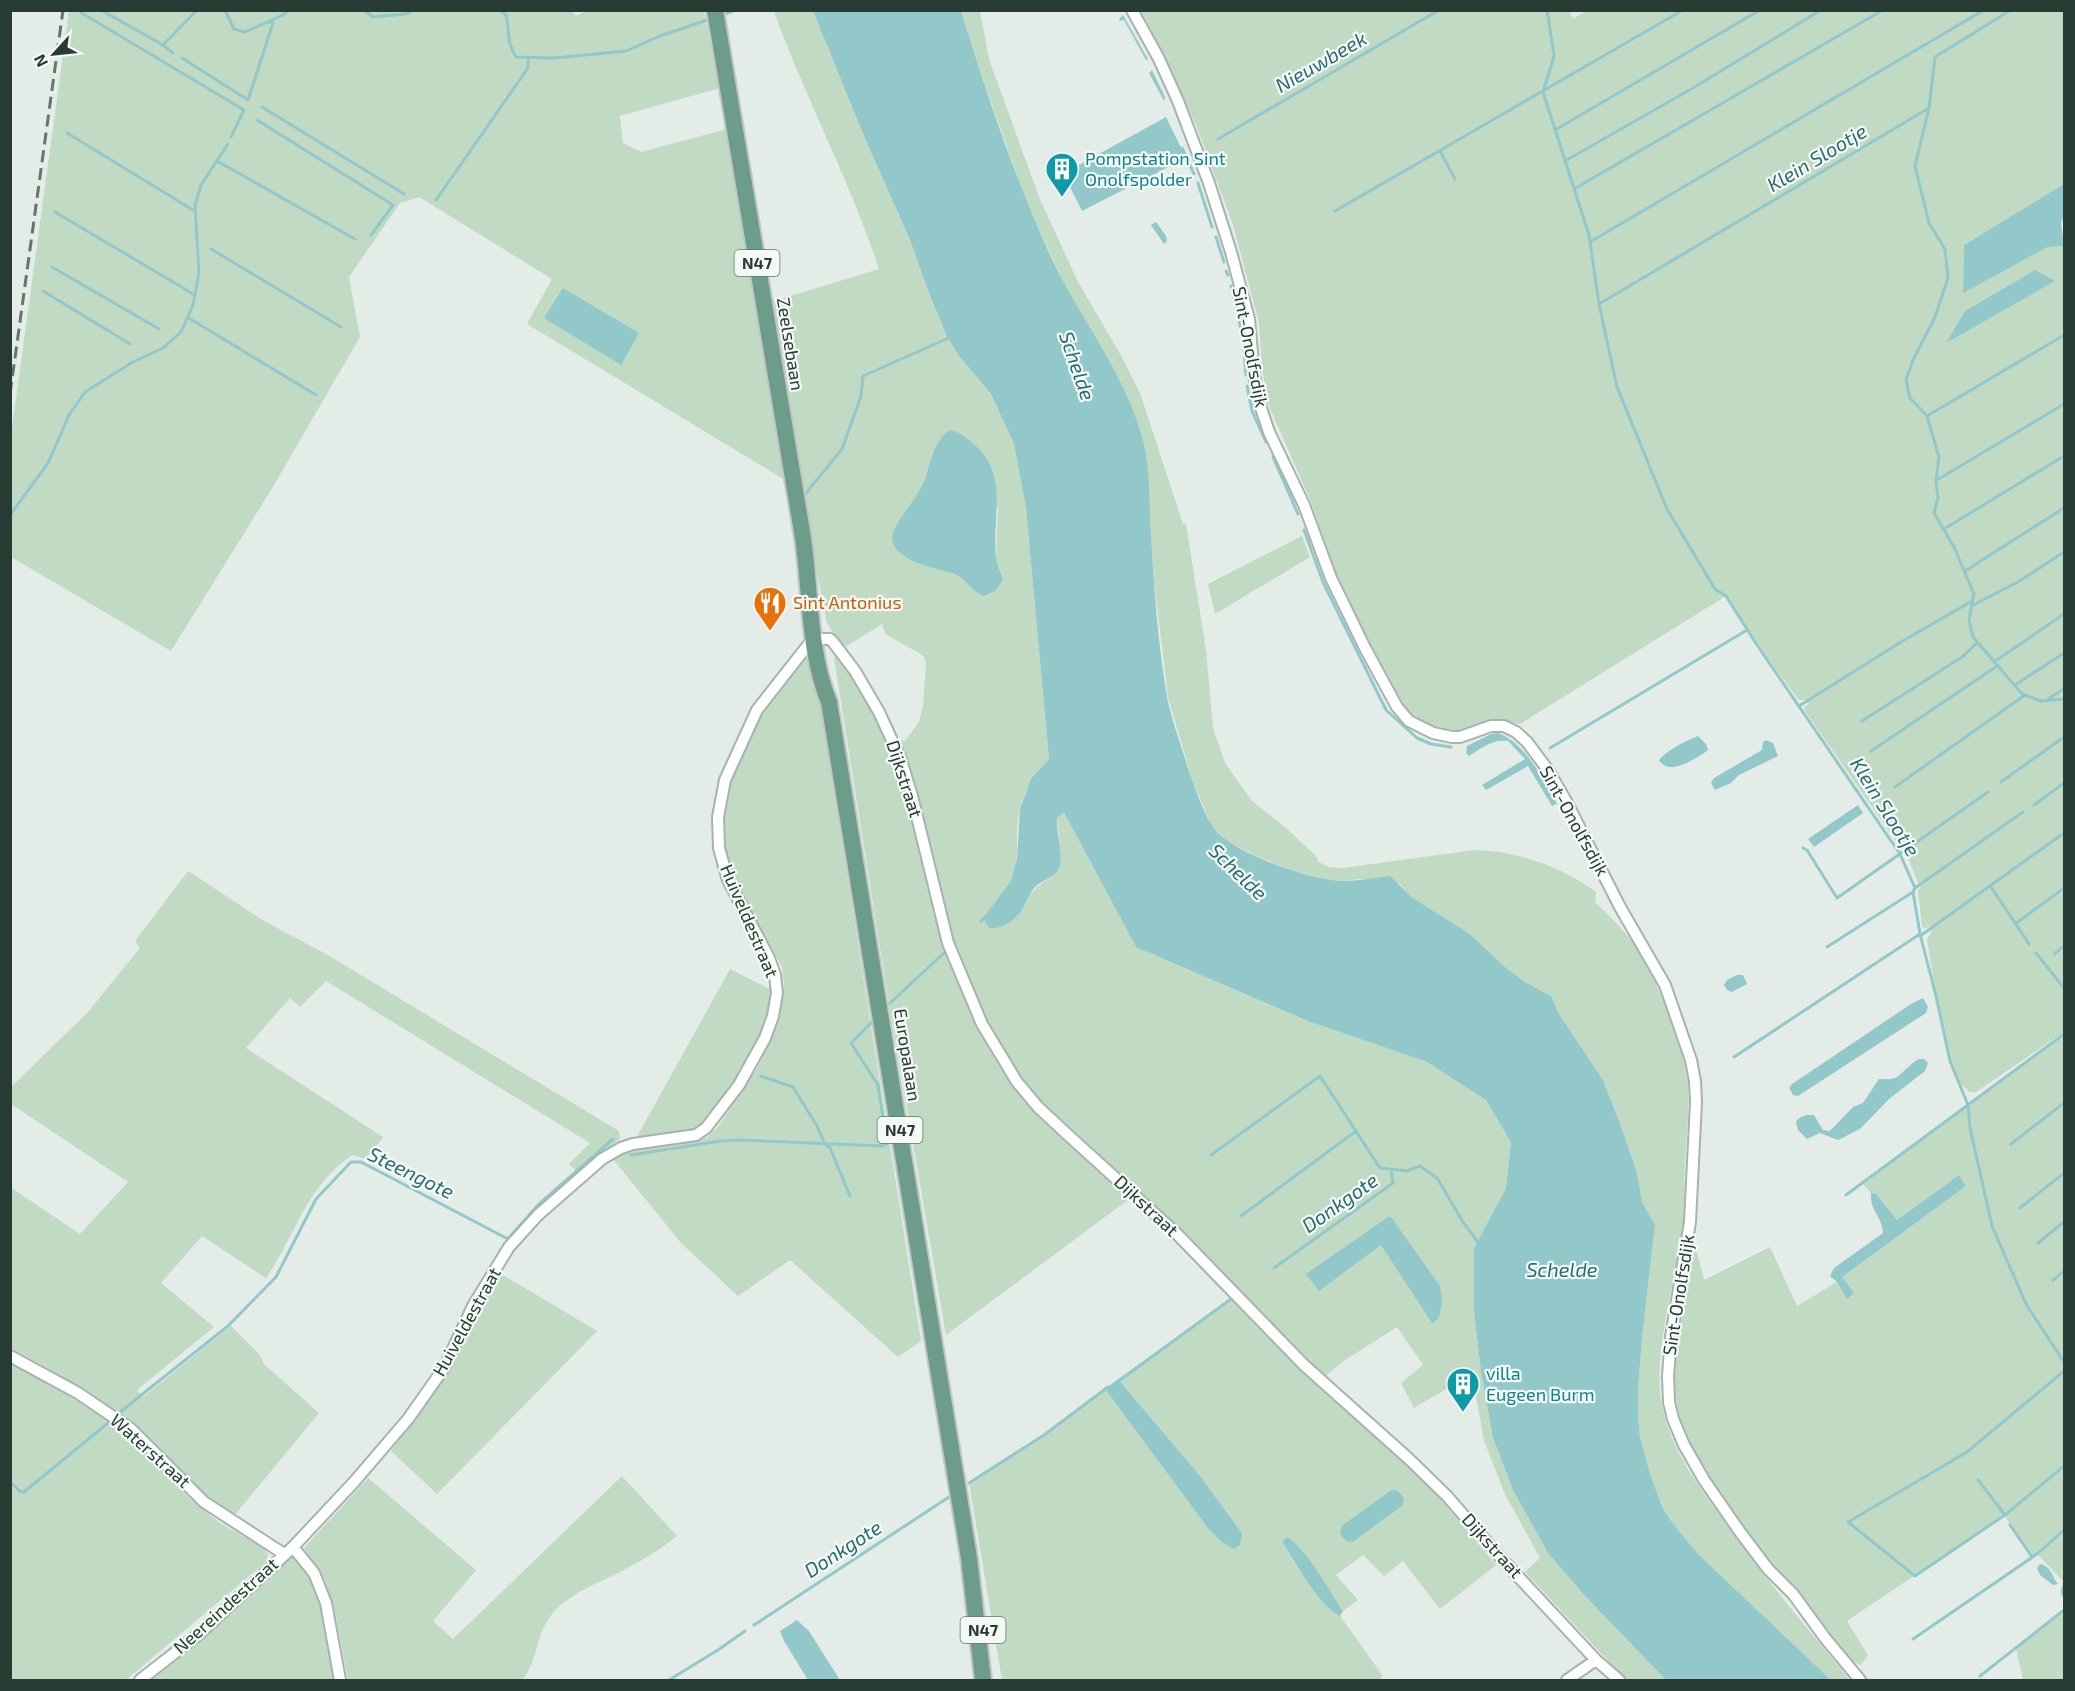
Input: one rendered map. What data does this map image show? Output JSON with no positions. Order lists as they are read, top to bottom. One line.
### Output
{"streets":{"main road":["N47","Zeelsebaan","Europalaan"],"street":["Sint-Onolfsdijk","Dijkstraat","Huiveldestraat","Waterstraat","Neereindestraat"]},"crossings":[["Zeelsebaan","Dijkstraat"],["Zeelsebaan","Huiveldestraat"],["Zeelsebaan","Europalaan"],["Dijkstraat","Huiveldestraat"],["Huiveldestraat","Waterstraat"],["Huiveldestraat","Neereindestraat"],["Waterstraat","Neereindestraat"]],"water":["Nieuwbeek","Klein Slootje","Schelde","Steengote","Donkgote"],"places":{"building":["Pompstation Sint Onolfspolder","villa Eugeen Burm"],"restaurant":["Sint Antonius"]},"north":"bottom left"}
